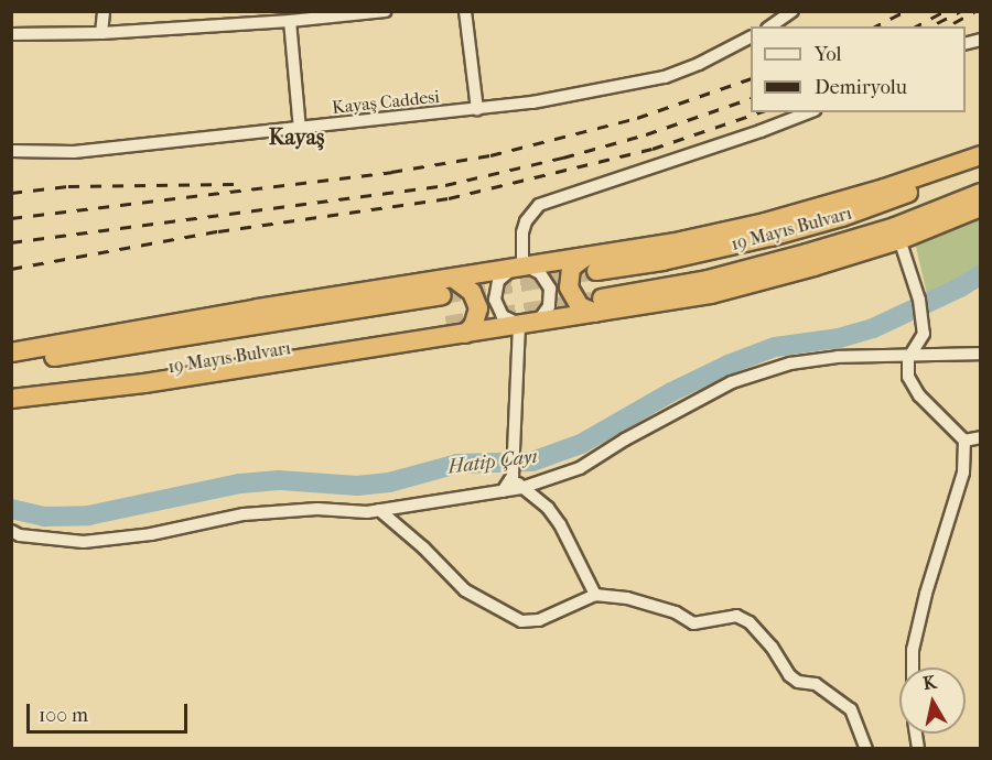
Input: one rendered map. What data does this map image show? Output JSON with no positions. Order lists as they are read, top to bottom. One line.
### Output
{"streets":{"highway":["19 Mayıs Bulvarı"],"street":["Kayaş Caddesi"]},"districts":["Kayaş"],"water":["Hatip Çayı"],"legend":["Yol","Demiryolu"],"scale_bar":"100 m","north":"top"}
